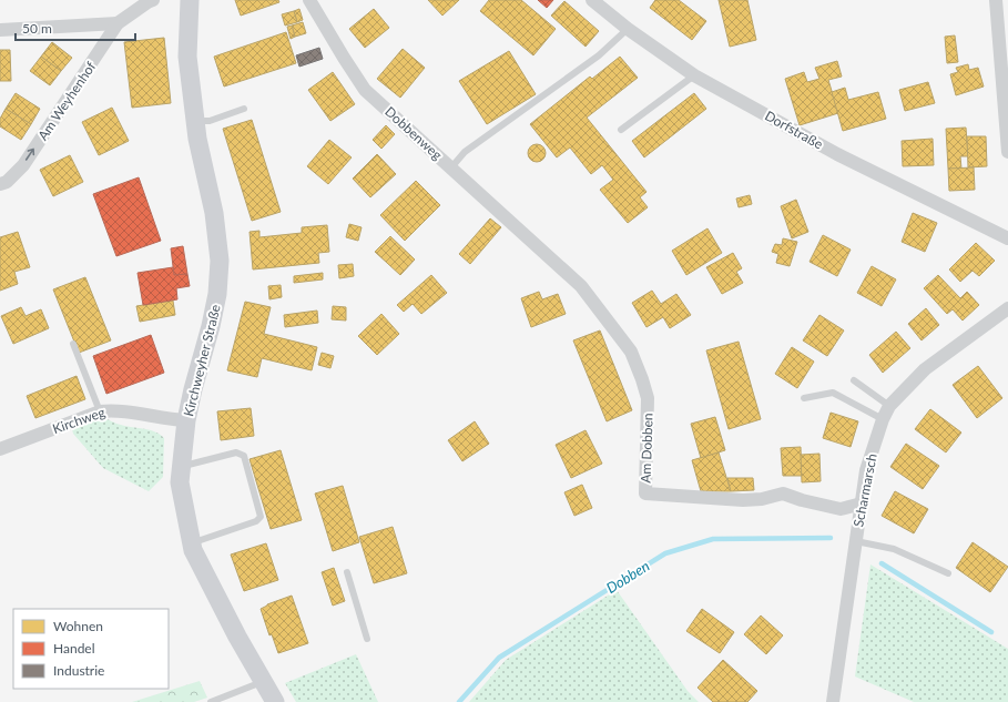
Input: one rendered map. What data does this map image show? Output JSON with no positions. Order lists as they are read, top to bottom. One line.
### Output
{"streets":{"main road":["Kirchweyher Straße"],"street":["Am Weyhenhof","Dorfstraße","Dobbenweg","Kirchweg","Am Dobben","Scharmarsch"]},"crossings":[["Dobbenweg","Am Dobben"],["Kirchweyher Straße","Kirchweg"],["Am Dobben","Scharmarsch"]],"one_way":["Am Weyhenhof"],"water":["Dobben"],"legend":["Wohnen","Handel","Industrie"],"scale_bar":"50 m"}
